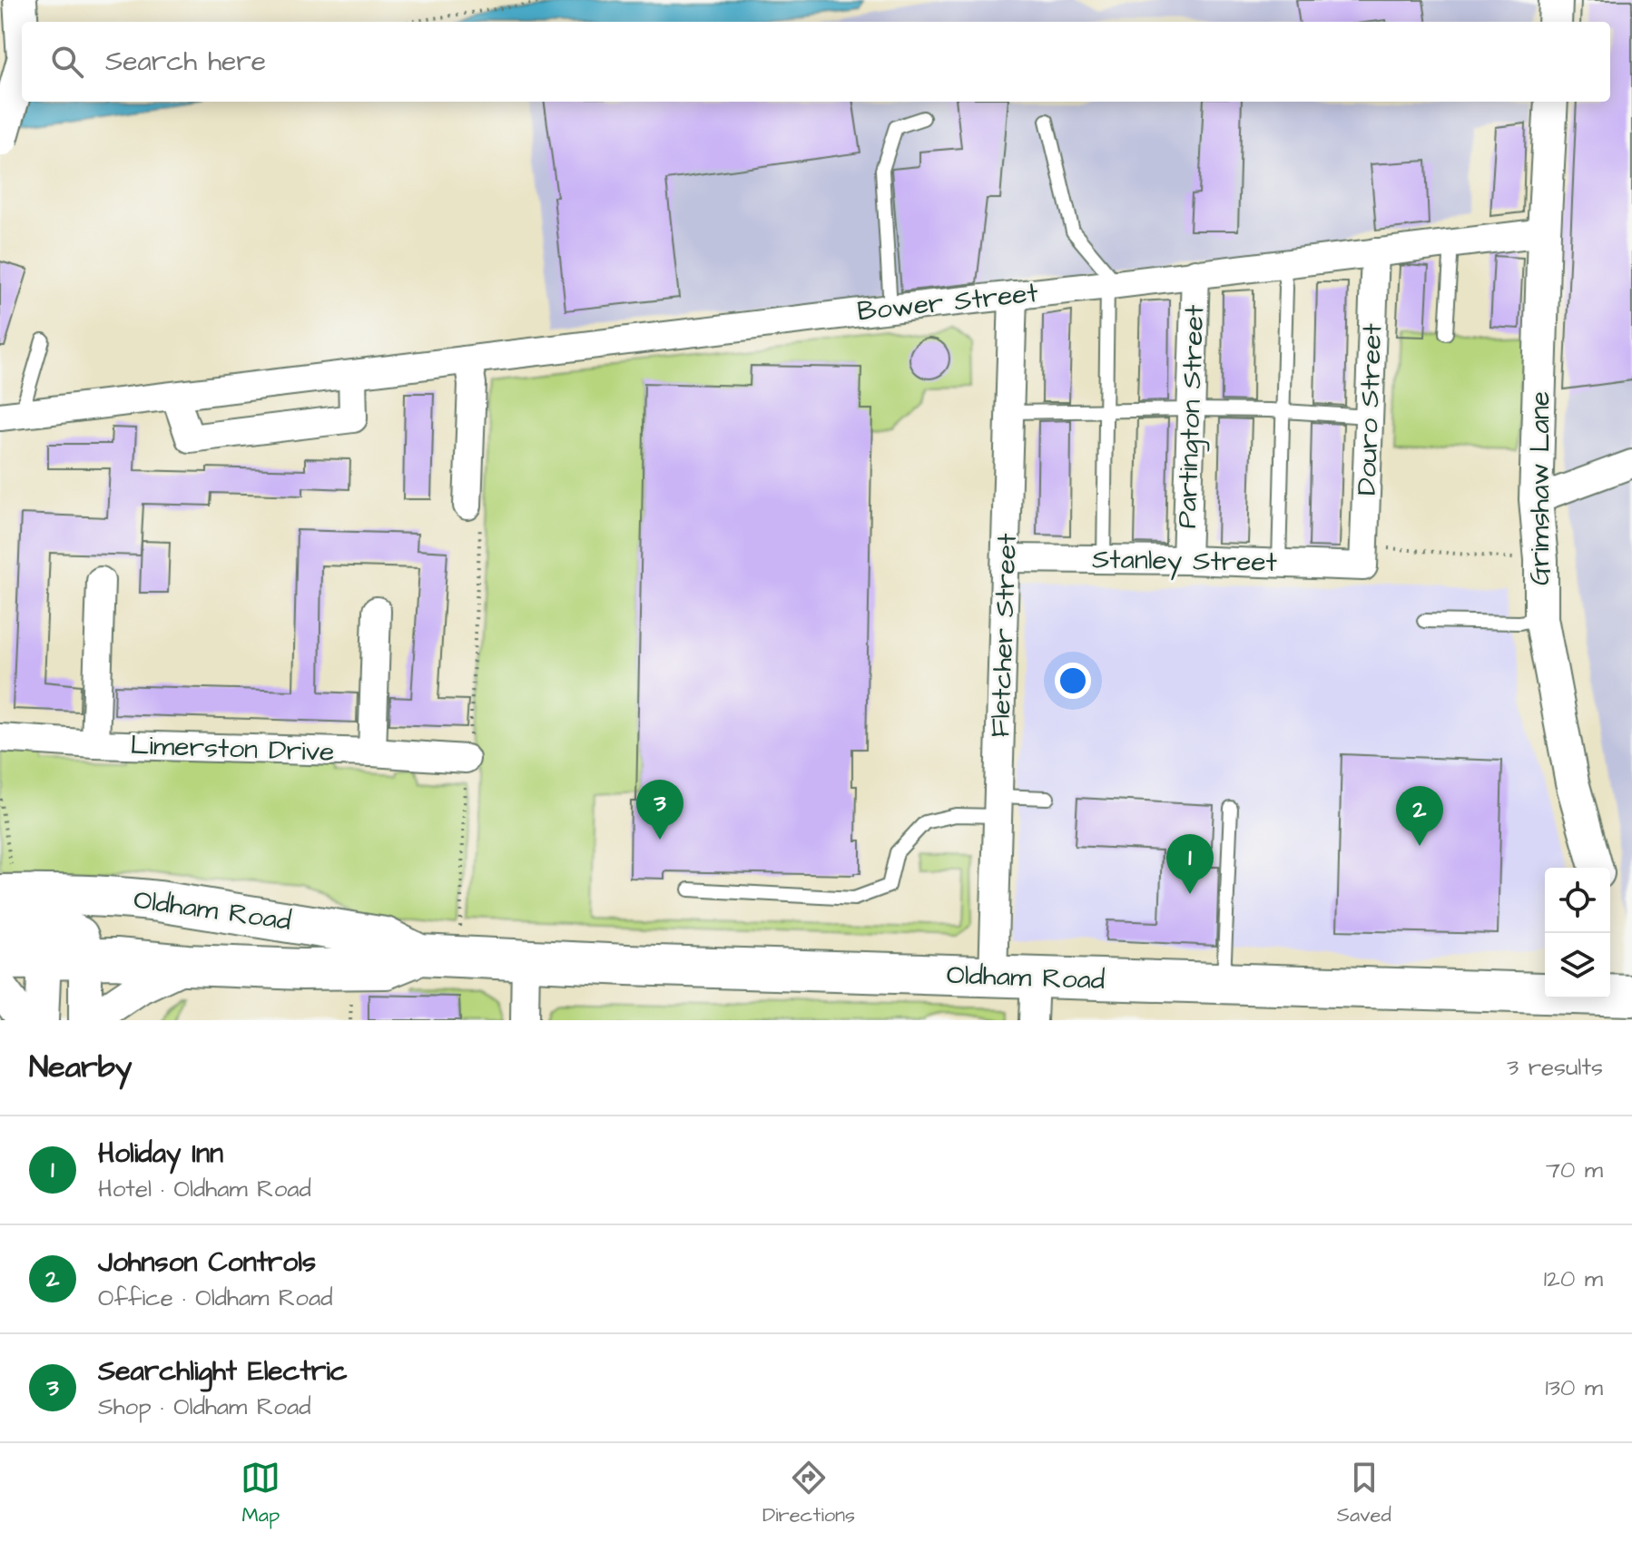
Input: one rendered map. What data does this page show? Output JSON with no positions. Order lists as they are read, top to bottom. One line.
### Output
{"streets":{"highway":["Oldham Road"],"street":["Bower Street","Douro Street","Partington Street","Grimshaw Lane","Stanley Street","Fletcher Street","Limerston Drive"]},"crossings":[["Bower Street","Douro Street"],["Bower Street","Partington Street"],["Bower Street","Grimshaw Lane"],["Bower Street","Fletcher Street"],["Douro Street","Stanley Street"],["Partington Street","Stanley Street"],["Stanley Street","Fletcher Street"],["Fletcher Street","Oldham Road"]],"page":{"search":"Search here","pins":["3","2","1"],"heading":["Nearby","3 results"],"list":[{"mark":"1","name":"Holiday Inn","note":"Hotel · Oldham Road","value":"70 m"},{"mark":"2","name":"Johnson Controls","note":"Office · Oldham Road","value":"120 m"},{"mark":"3","name":"Searchlight Electric","note":"Shop · Oldham Road","value":"130 m"}],"nav":["Map","Directions","Saved"]}}
